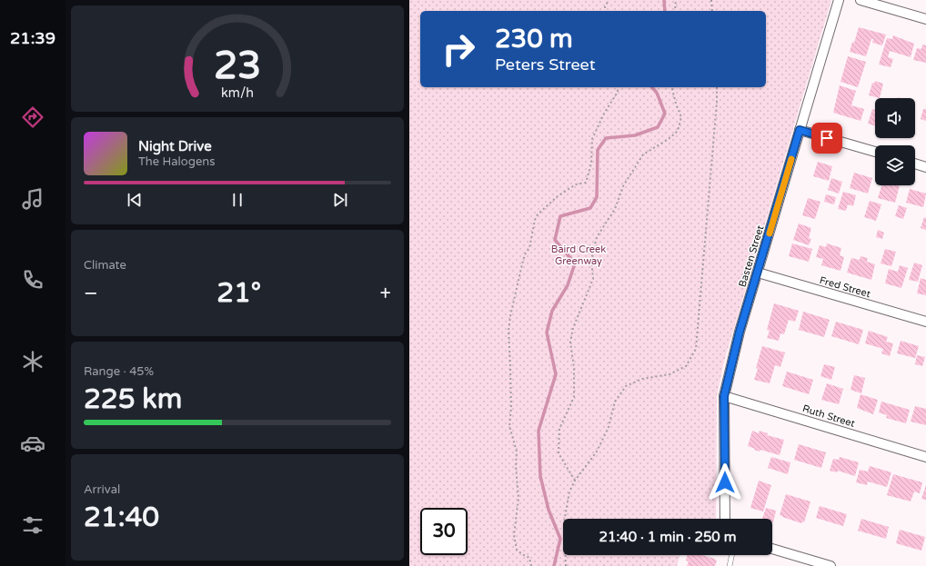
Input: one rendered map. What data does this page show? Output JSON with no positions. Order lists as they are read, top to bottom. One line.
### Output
{"streets":{"street":["Basten Street","Fred Street","Ruth Street"]},"crossings":[["Basten Street","Fred Street"],["Basten Street","Ruth Street"]],"parks":["Baird Creek Greenway"],"page":{"tabs":"21:39","turn":["230 m","Peters Street"],"song":["Night Drive","The Halogens"],"tile":["Climate",["Range · 45%","225 km"],["Arrival","21:40"]],"heat":["−","21°","+"],"limit":"30","trip":"21:40 · 1 min · 250 m","gauge":["23","km/h"]}}
